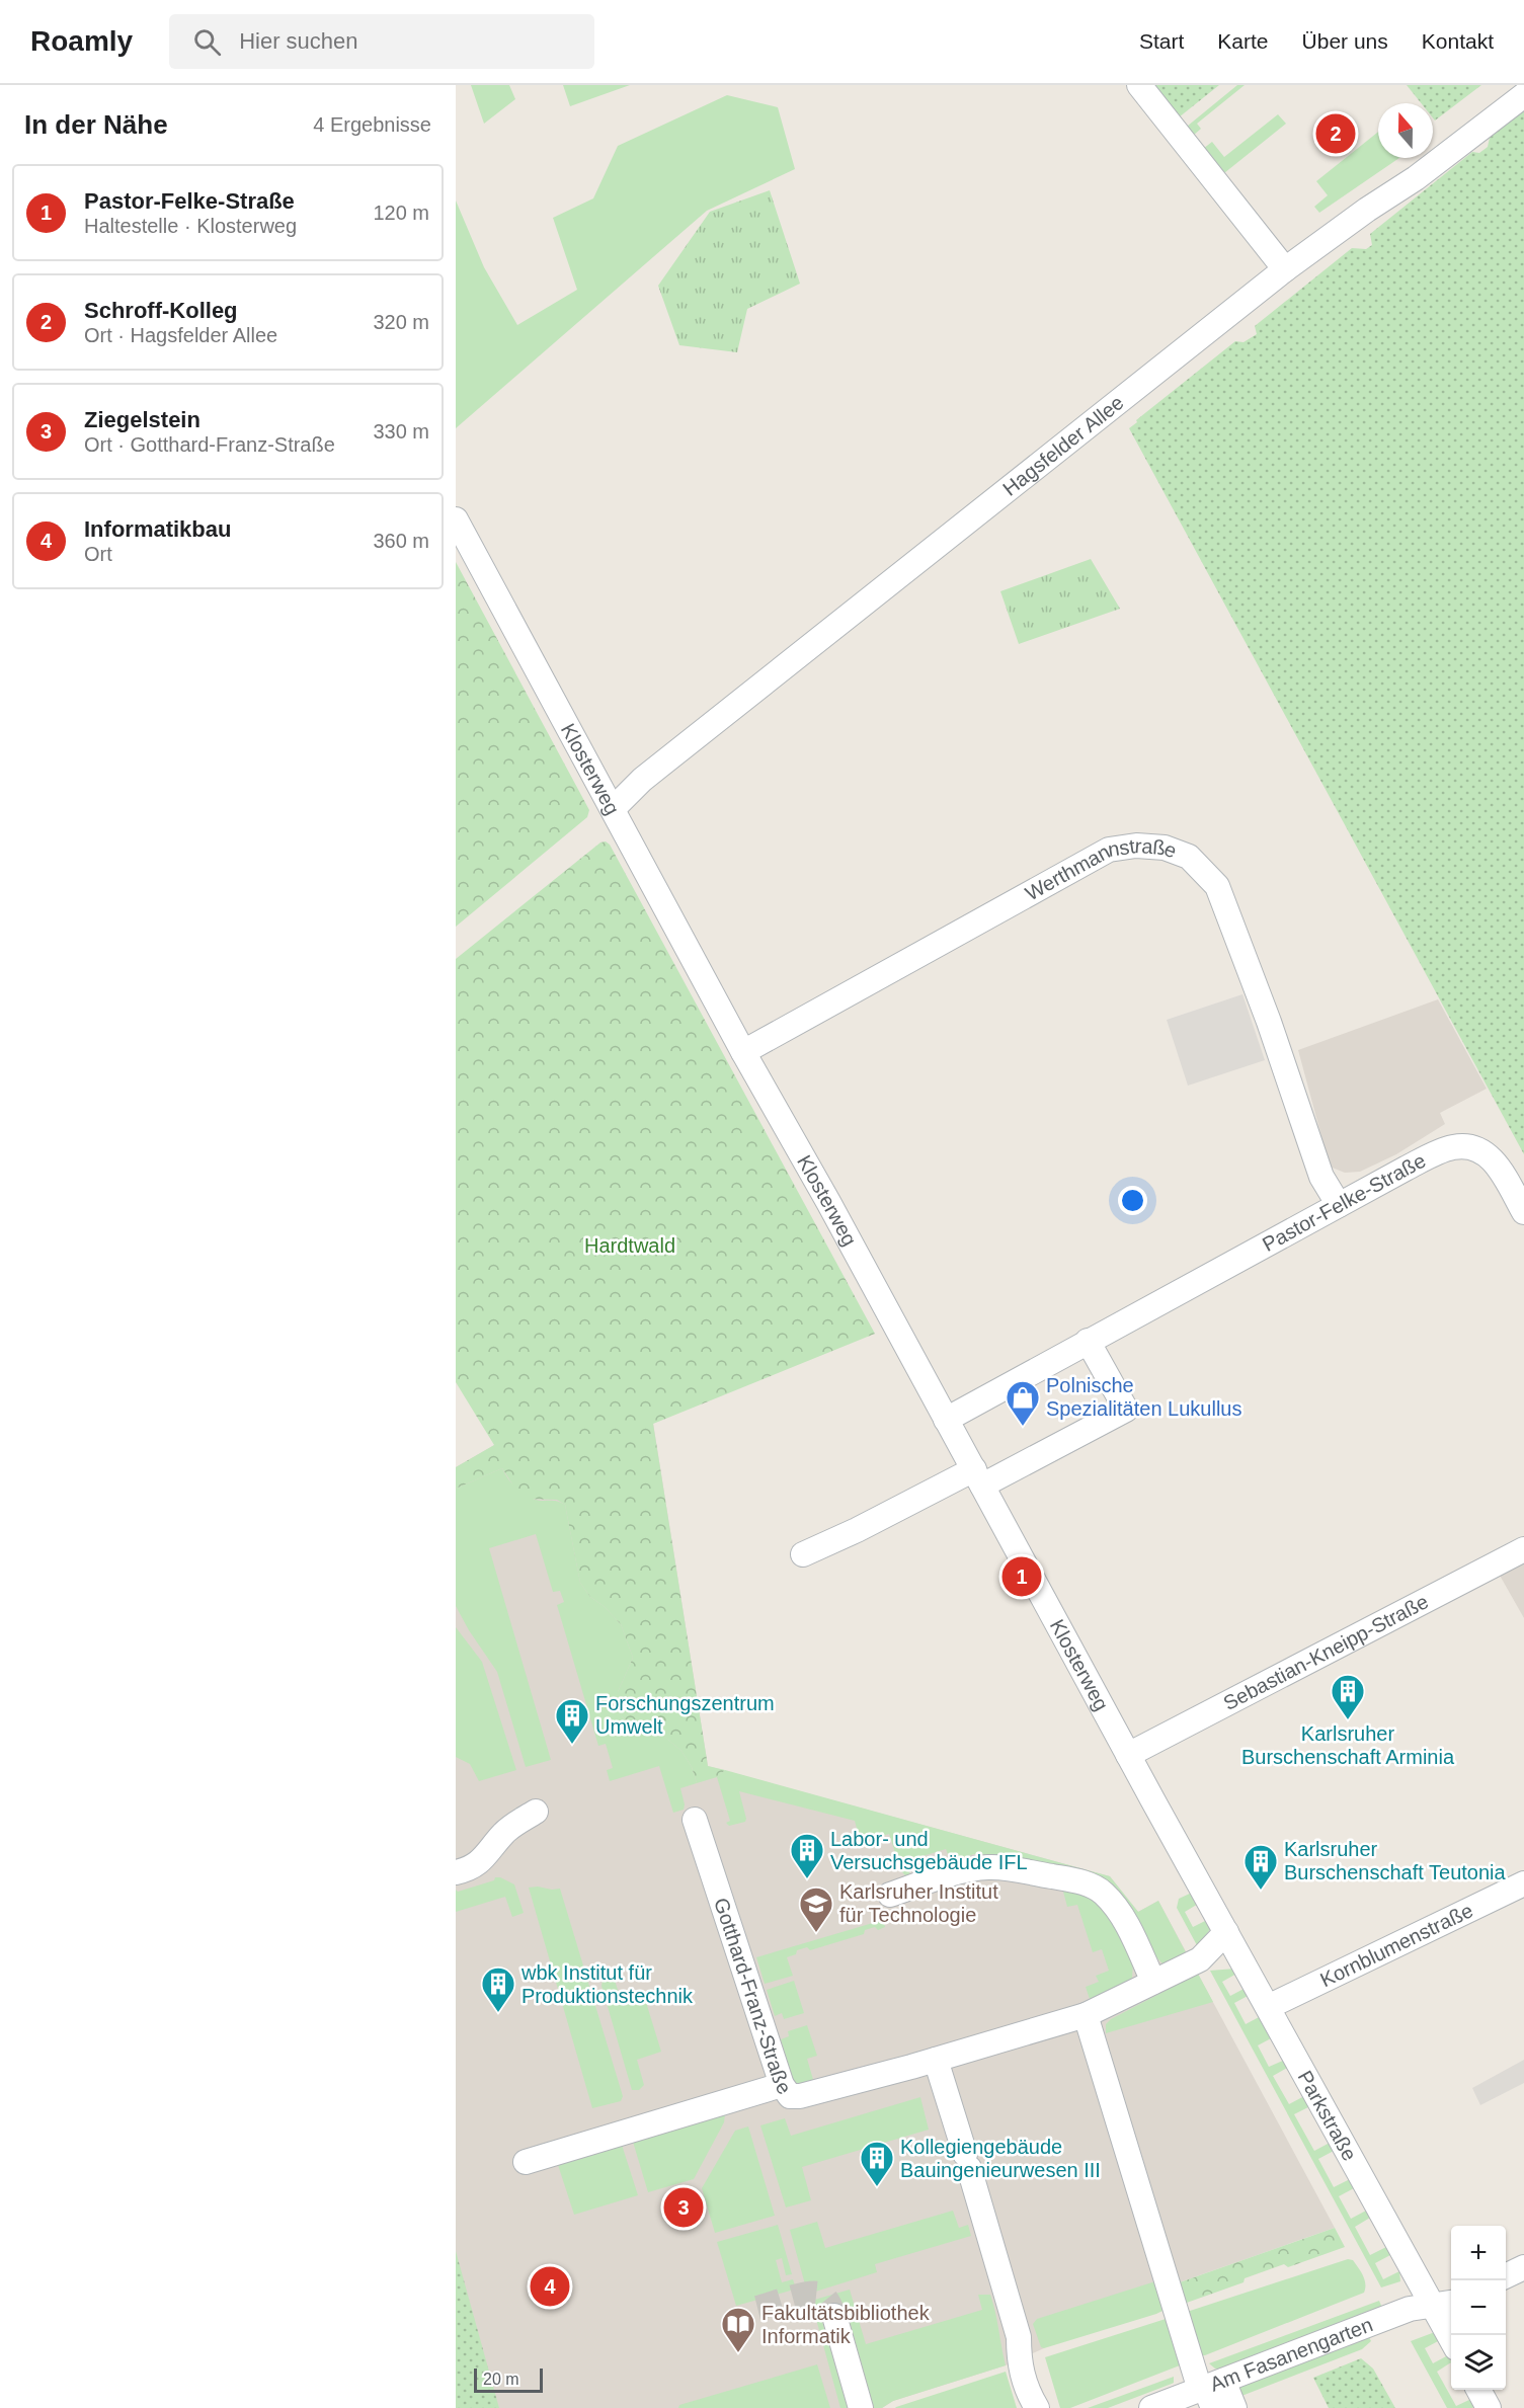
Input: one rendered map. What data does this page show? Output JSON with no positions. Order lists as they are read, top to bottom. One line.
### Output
{"streets":{"street":["Hagsfelder Allee","Klosterweg","Werthmannstraße","Pastor-Felke-Straße","Sebastian-Kneipp-Straße","Kornblumenstraße","Gotthard-Franz-Straße","Parkstraße","Am Fasanengarten"]},"crossings":[["Hagsfelder Allee","Klosterweg"],["Klosterweg","Werthmannstraße"],["Klosterweg","Pastor-Felke-Straße"],["Klosterweg","Sebastian-Kneipp-Straße"],["Klosterweg","Parkstraße"],["Werthmannstraße","Pastor-Felke-Straße"],["Kornblumenstraße","Parkstraße"],["Gotthard-Franz-Straße","Parkstraße"],["Parkstraße","Am Fasanengarten"]],"parks":["Hardtwald"],"places":{"shop":["Polnische Spezialitäten Lukullus"],"building":["Karlsruher Burschenschaft Arminia","Forschungszentrum Umwelt","Labor- und Versuchsgebäude IFL","Karlsruher Burschenschaft Teutonia","wbk Institut für Produktionstechnik","Kollegiengebäude Bauingenieurwesen III"],"school or university":["Karlsruher Institut für Technologie"],"library":["Fakultätsbibliothek Informatik"]},"scale_bar":"20 m","north":"top","page":{"header":"Roamly","search":"Hier suchen","nav":["Start","Karte","Über uns","Kontakt"],"heading":["In der Nähe","4 Ergebnisse"],"pins":["2","1","3","4"],"list":[{"mark":"1","name":"Pastor-Felke-Straße","note":"Haltestelle · Klosterweg","value":"120 m"},{"mark":"2","name":"Schroff-Kolleg","note":"Ort · Hagsfelder Allee","value":"320 m"},{"mark":"3","name":"Ziegelstein","note":"Ort · Gotthard-Franz-Straße","value":"330 m"},{"mark":"4","name":"Informatikbau","note":"Ort","value":"360 m"}],"map_buttons":["+","−"],"scale":"20 m"}}
